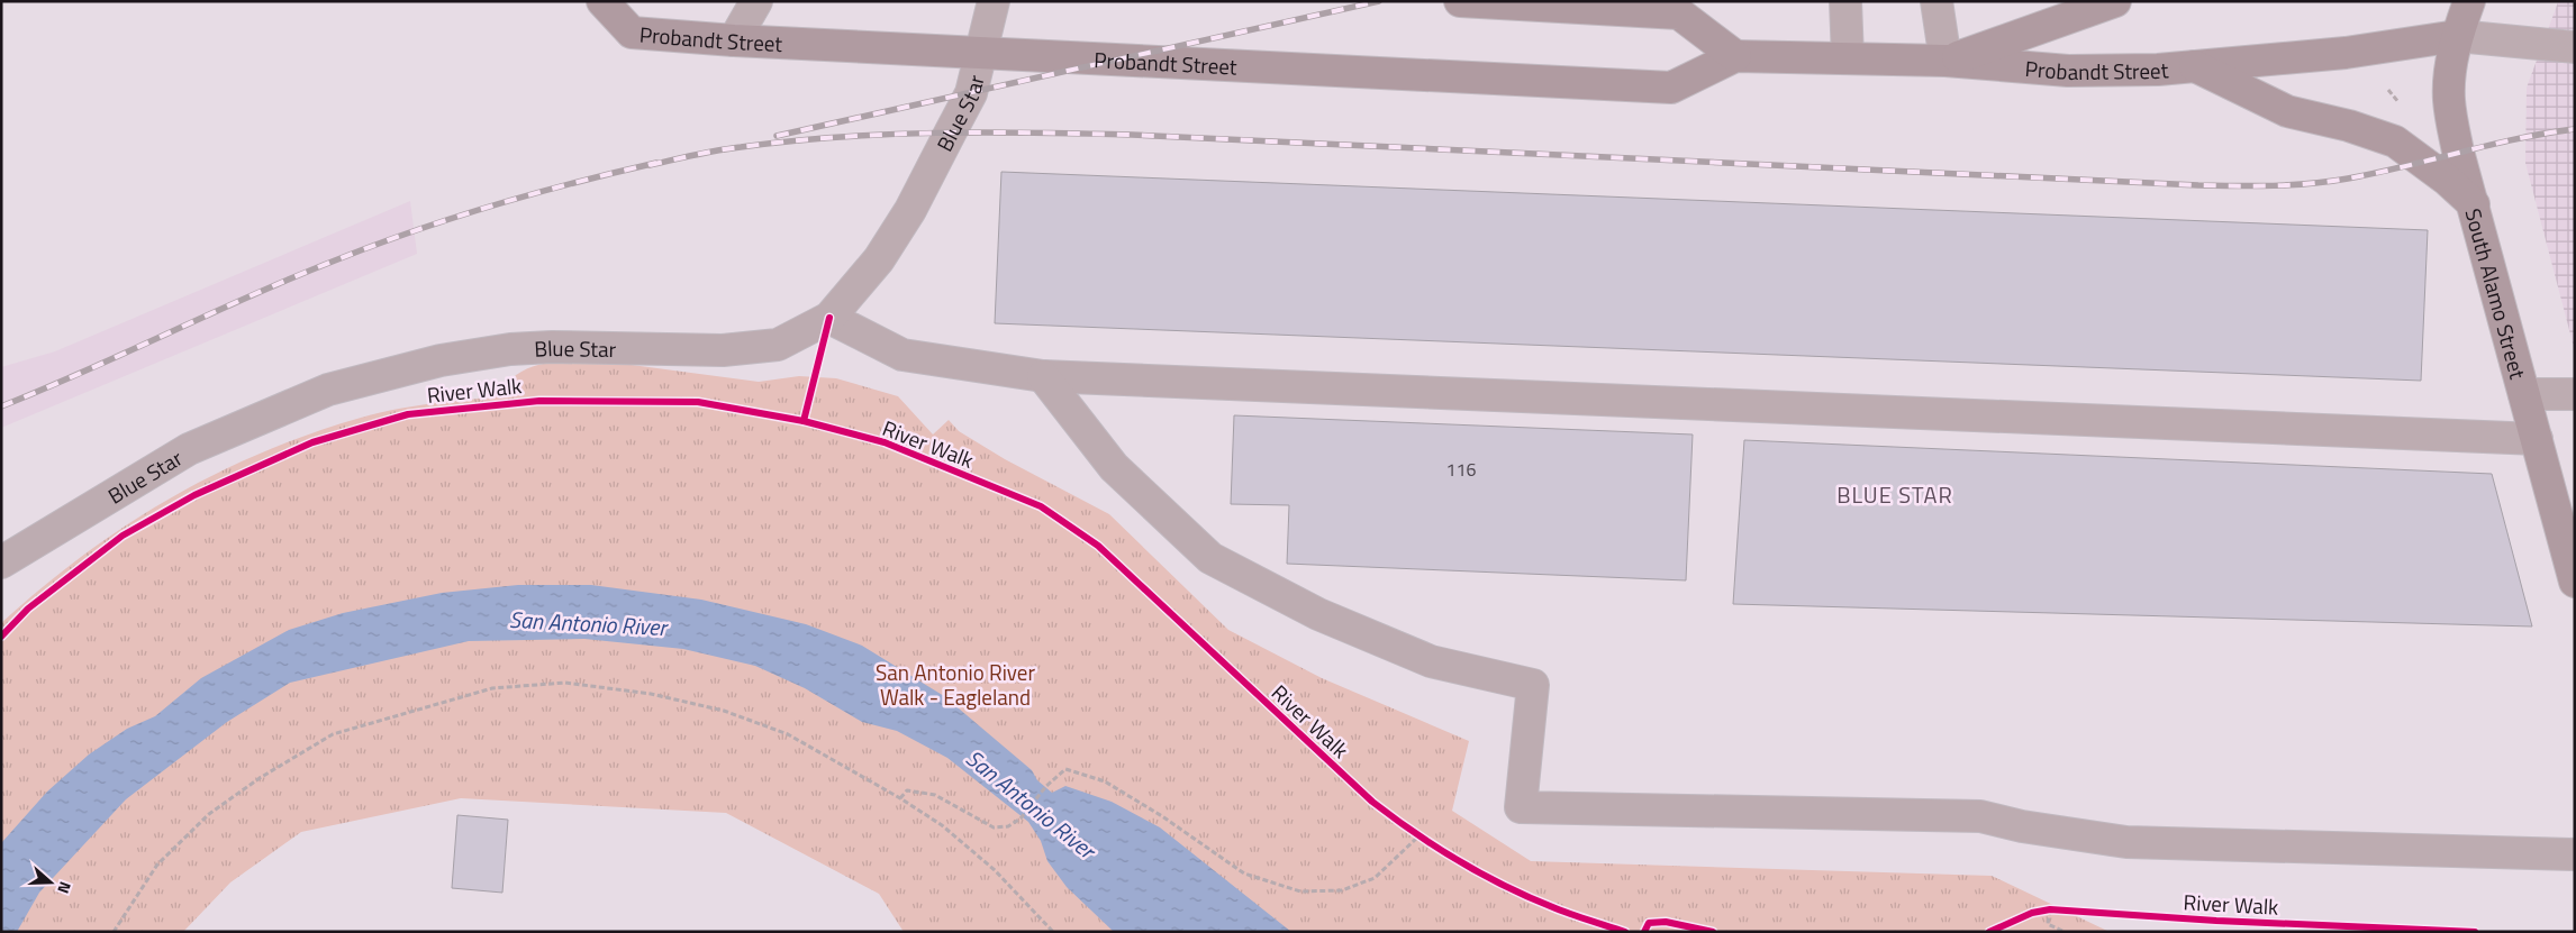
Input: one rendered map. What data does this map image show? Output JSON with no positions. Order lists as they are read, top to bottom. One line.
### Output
{"streets":{"main road":["Probandt Street","South Alamo Street"],"street":["Blue Star"],"cycle path":["River Walk"]},"crossings":[["Probandt Street","Blue Star"],["Probandt Street","South Alamo Street"]],"districts":["BLUE STAR"],"water":["San Antonio River"],"parks":["San Antonio River Walk - Eagleland"],"house_numbers":["116"],"north":"right"}
